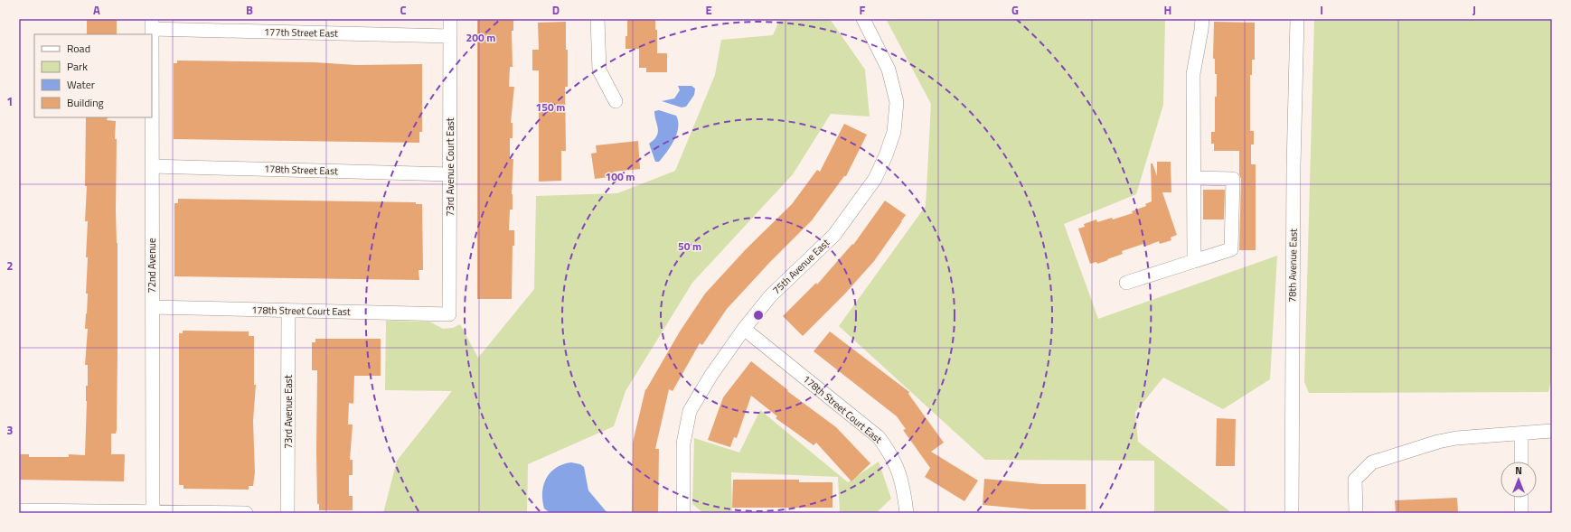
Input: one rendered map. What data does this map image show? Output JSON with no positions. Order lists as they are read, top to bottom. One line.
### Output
{"streets":{"street":["177th Street East","73rd Avenue Court East","178th Street East","72nd Avenue","78th Avenue East","75th Avenue East","178th Street Court East","73rd Avenue East"]},"crossings":[["177th Street East","73rd Avenue Court East"],["177th Street East","72nd Avenue"],["73rd Avenue Court East","178th Street East"],["73rd Avenue Court East","178th Street Court East"],["178th Street East","72nd Avenue"],["72nd Avenue","178th Street Court East"],["75th Avenue East","178th Street Court East"],["178th Street Court East","73rd Avenue East"]],"legend":["Road","Park","Water","Building"],"north":"top","grid":{"columns":["A","B","C","D","E","F","G","H","I","J"],"rows":["1","2","3"]},"rings":["200 m","150 m","100 m","50 m"]}
